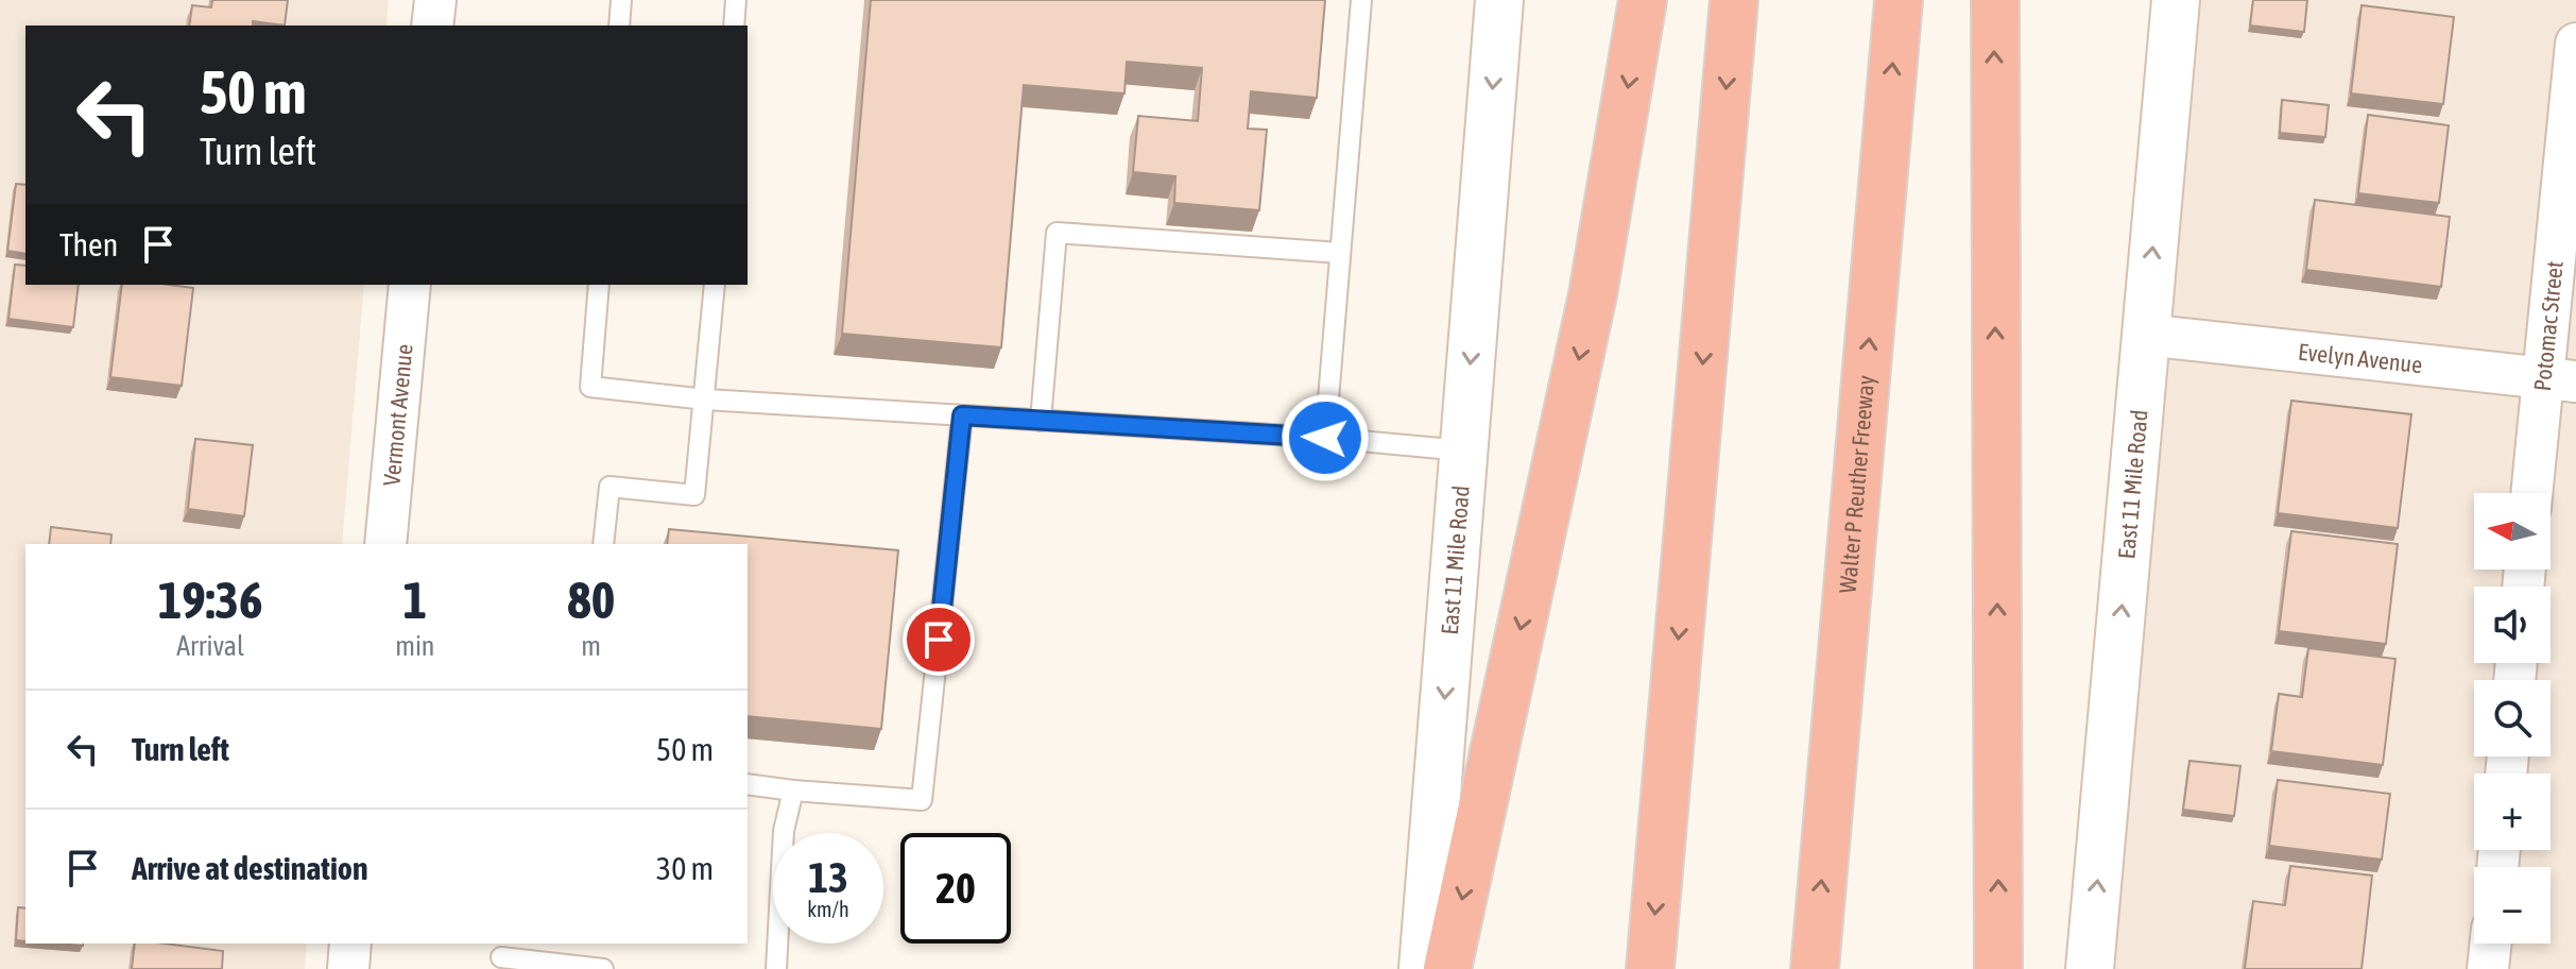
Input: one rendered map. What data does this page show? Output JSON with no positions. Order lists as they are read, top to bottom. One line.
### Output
{"streets":{"highway":["Walter P Reuther Freeway"],"main road":["East 11 Mile Road"],"street":["Potomac Street","Evelyn Avenue","Vermont Avenue"]},"crossings":[["Potomac Street","Evelyn Avenue"],["Evelyn Avenue","East 11 Mile Road"]],"north":"left","page":{"turn":["50 m","Turn left"],"then":"Then","map_buttons":["+","−"],"eta":["19:36","Arrival","1","min","80","m"],"list":[{"name":"Turn left","value":"50 m"},{"name":"Arrive at destination","value":"30 m"}],"speed":"13 km/h","limit":"20"}}
